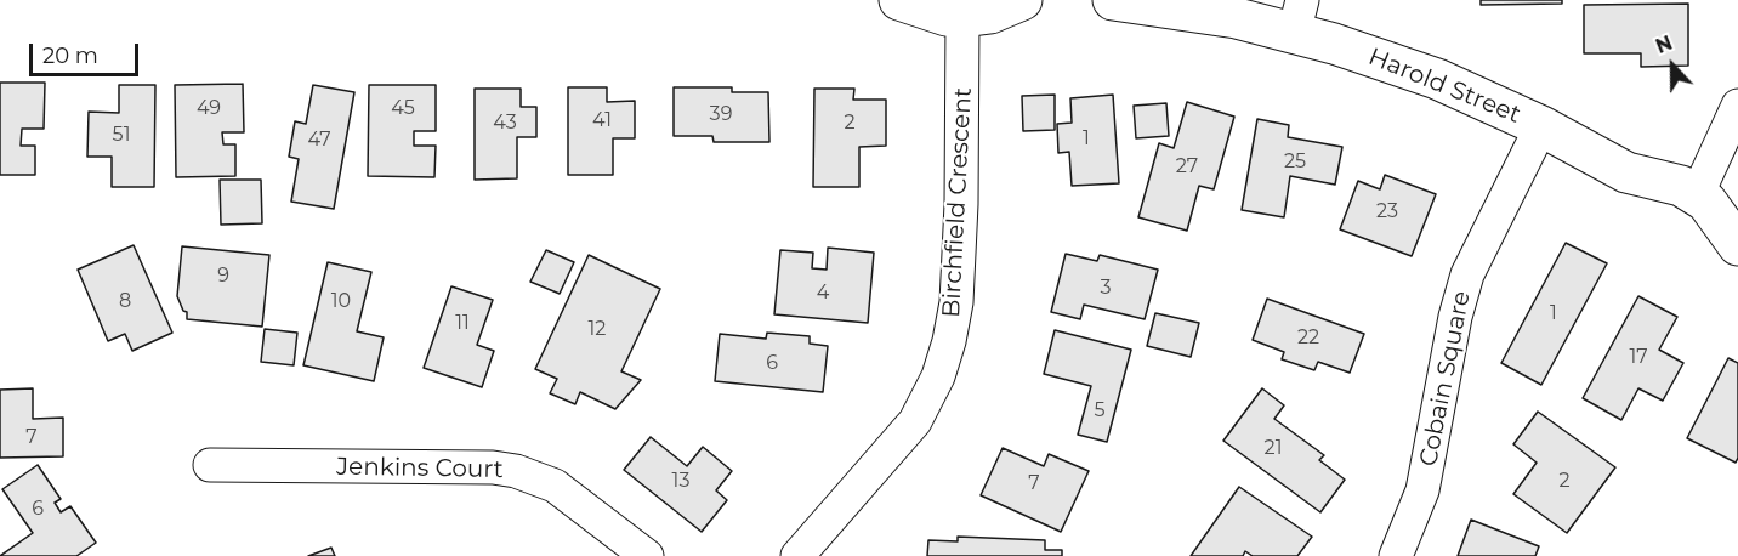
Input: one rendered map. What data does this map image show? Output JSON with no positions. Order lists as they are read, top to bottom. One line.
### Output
{"streets":{"street":["Harold Street","Birchfield Crescent","Cobain Square","Jenkins Court"]},"crossings":[["Harold Street","Cobain Square"]],"house_numbers":["49","45","39","41","43","2","51","1","47","25","27","23","9","3","4","8","10","1","11","12","22","17","6","5","7","21","13","2","7","6"],"scale_bar":"20 m","north":"top"}
